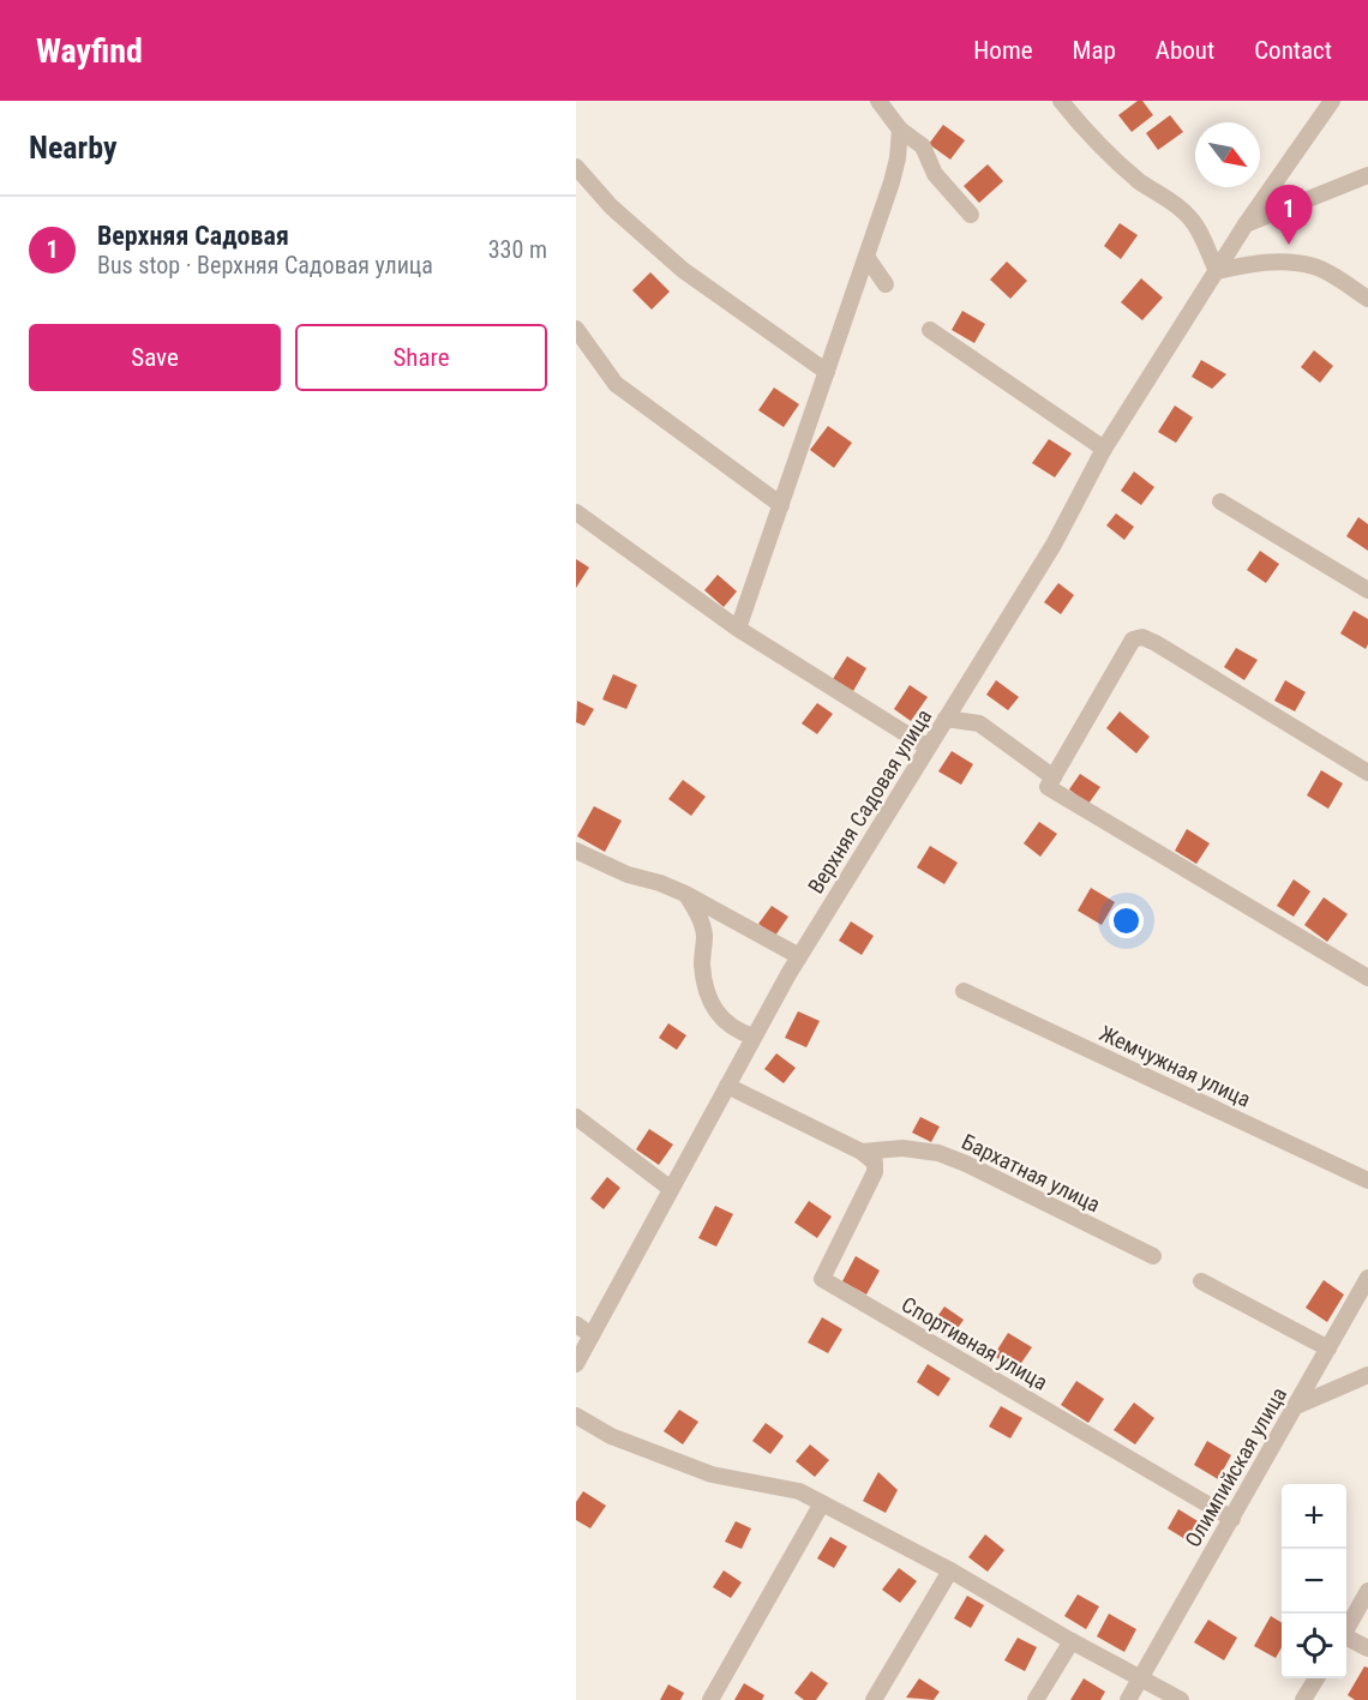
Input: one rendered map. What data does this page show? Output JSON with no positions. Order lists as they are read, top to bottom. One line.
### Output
{"streets":{"street":["Верхняя Садовая улица","Жемчужная улица","Бархатная улица","Спортивная улица","Олимпийская улица"]},"crossings":[["Бархатная улица","Спортивная улица"],["Спортивная улица","Олимпийская улица"]],"north":"bottom right","page":{"header":"Wayfind","nav":["Home","Map","About","Contact"],"heading":"Nearby","pins":"1","list":[{"mark":"1","name":"Верхняя Садовая","note":"Bus stop · Верхняя Садовая улица","value":"330 m"}],"buttons":["Save","Share"],"map_buttons":["+","−"]}}
